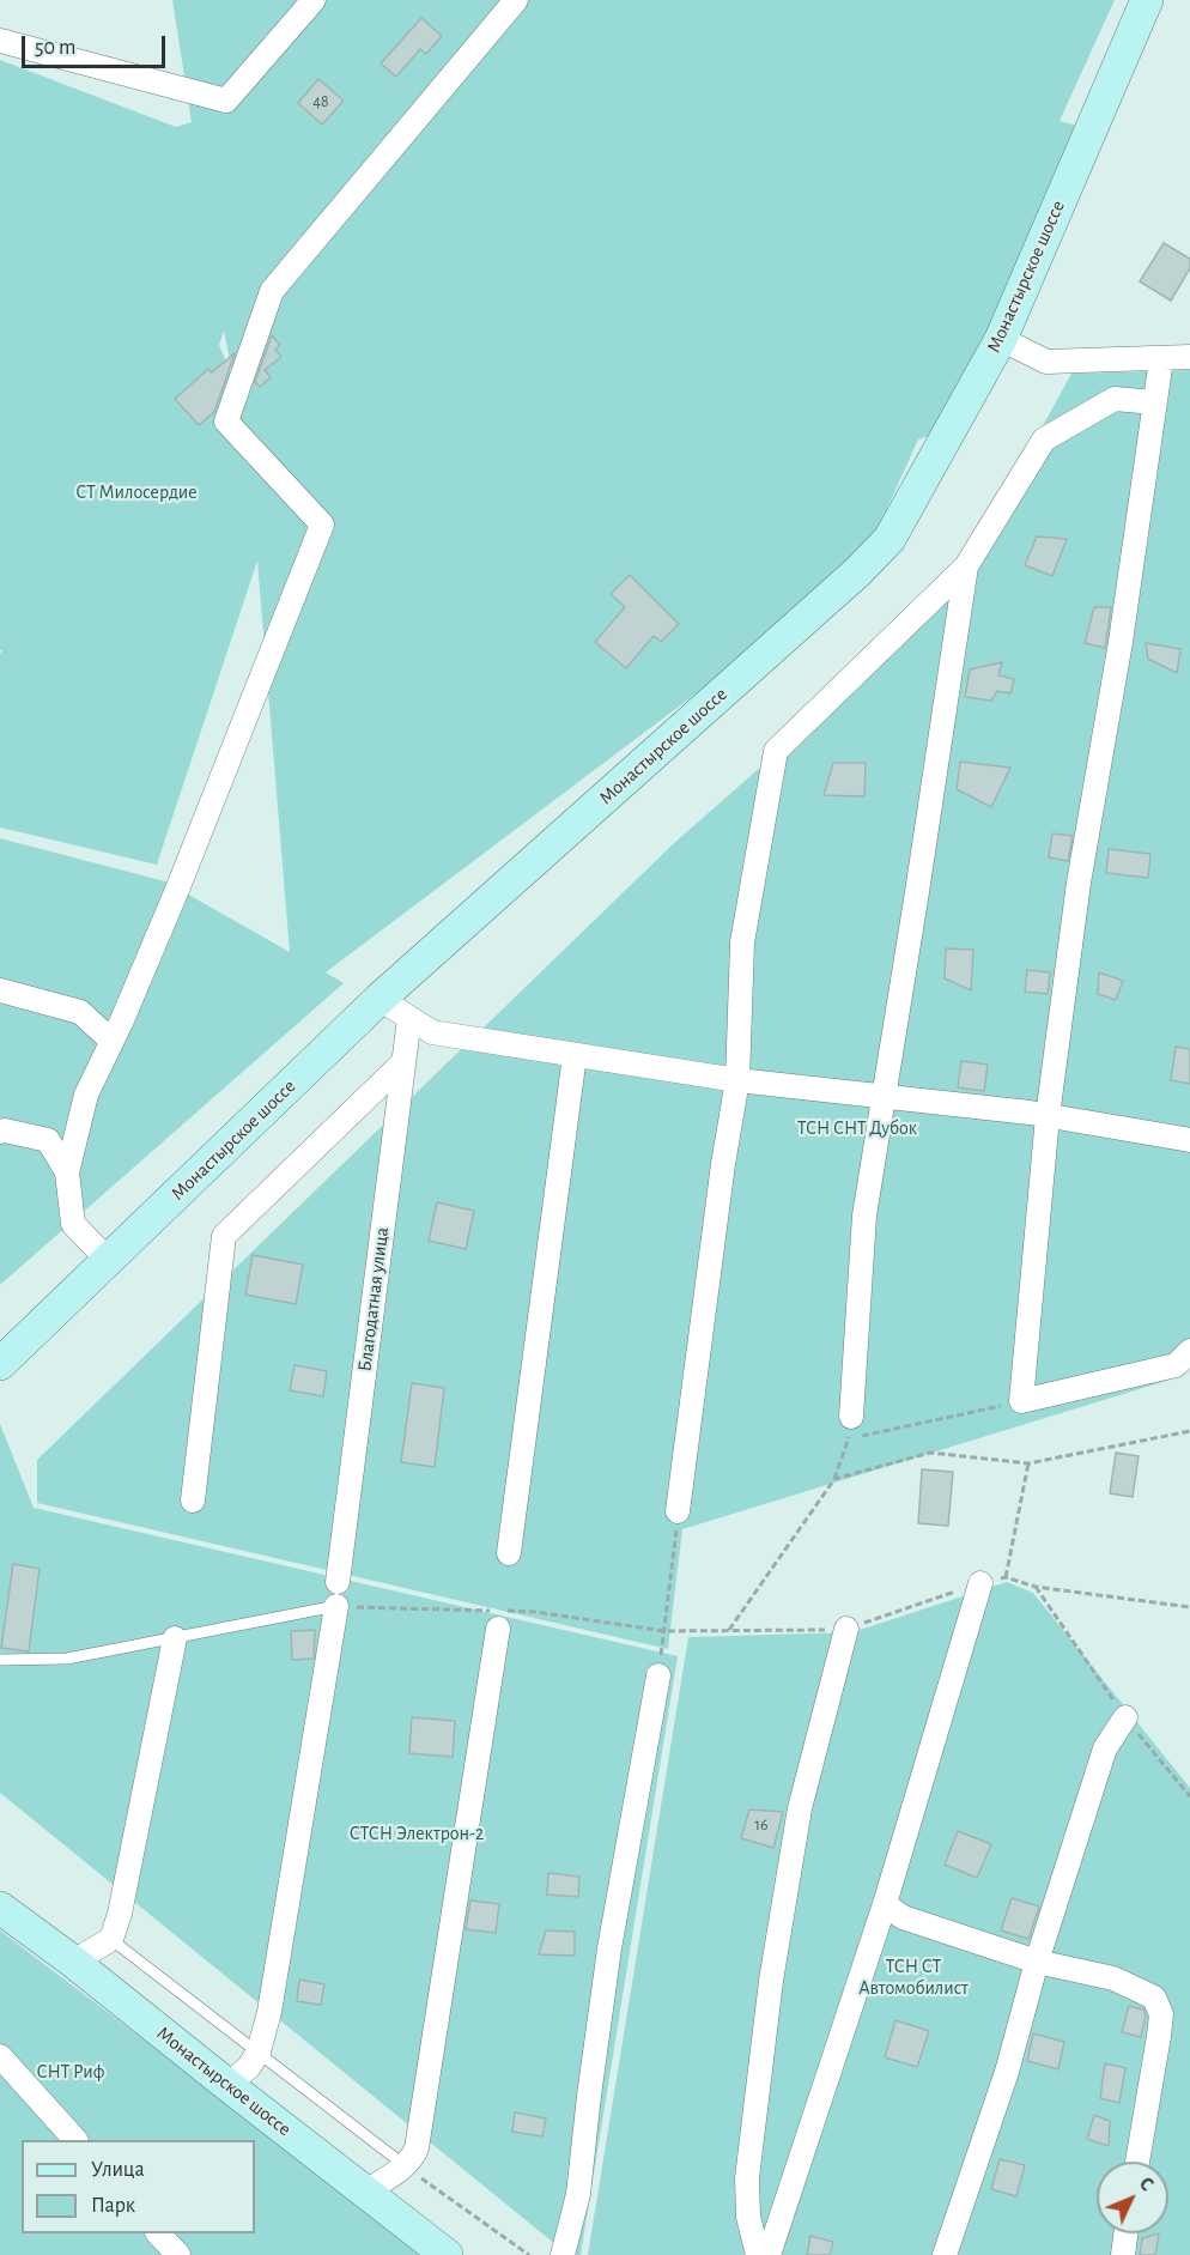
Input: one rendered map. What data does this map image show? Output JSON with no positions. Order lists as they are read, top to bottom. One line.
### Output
{"streets":{"main road":["Монастырское шоссе"],"street":["Благодатная улица"]},"parks":["СТ Милосердие","ТСН СНТ Дубок","СТСН Электрон-2","ТСН СТ Автомобилист","СНТ Риф"],"house_numbers":["48","16"],"legend":["Улица","Парк"],"scale_bar":"50 m","north":"top right"}
